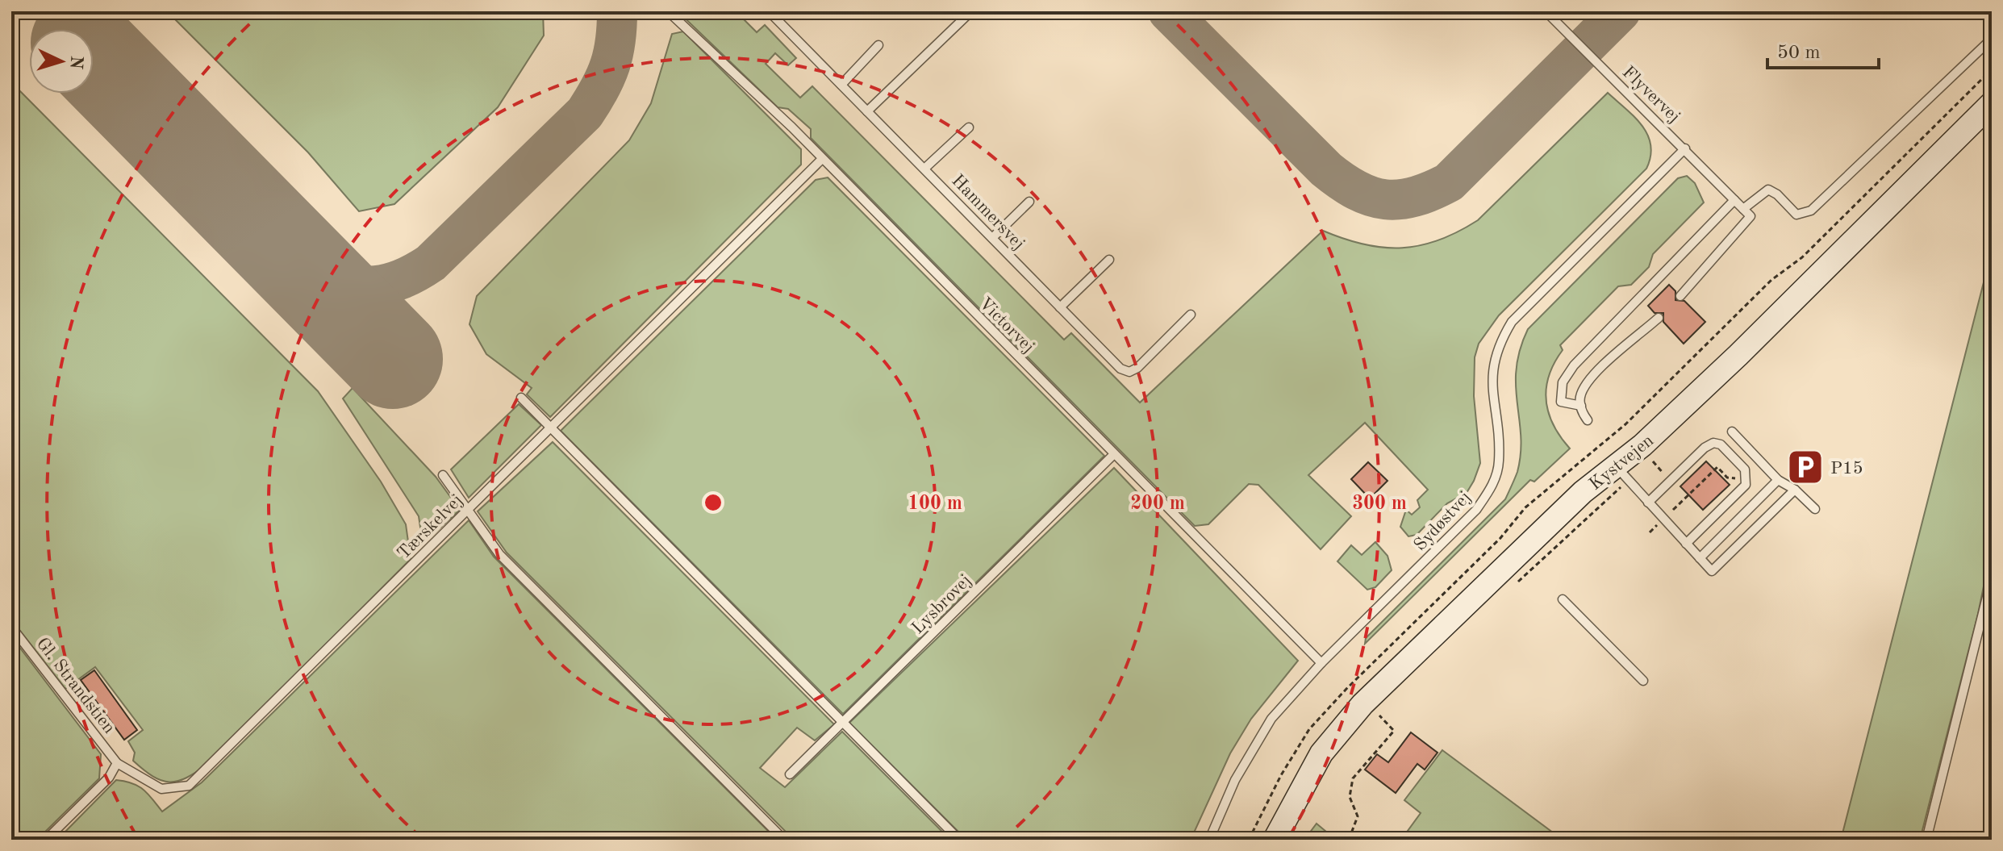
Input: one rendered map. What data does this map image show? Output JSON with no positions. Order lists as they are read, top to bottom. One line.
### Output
{"streets":{"street":["Kystvejen"],"lane":["Flyvervej","Hammersvej","Victorvej","Sydøstvej","Tærskelvej","Lysbrovej","Gl. Strandstien"]},"crossings":[["Flyvervej","Sydøstvej"],["Victorvej","Sydøstvej"],["Victorvej","Tærskelvej"],["Victorvej","Lysbrovej"],["Tærskelvej","Gl. Strandstien"]],"places":{"parking":["P15"]},"scale_bar":"50 m","north":"right","rings":["100 m","200 m","300 m"]}
